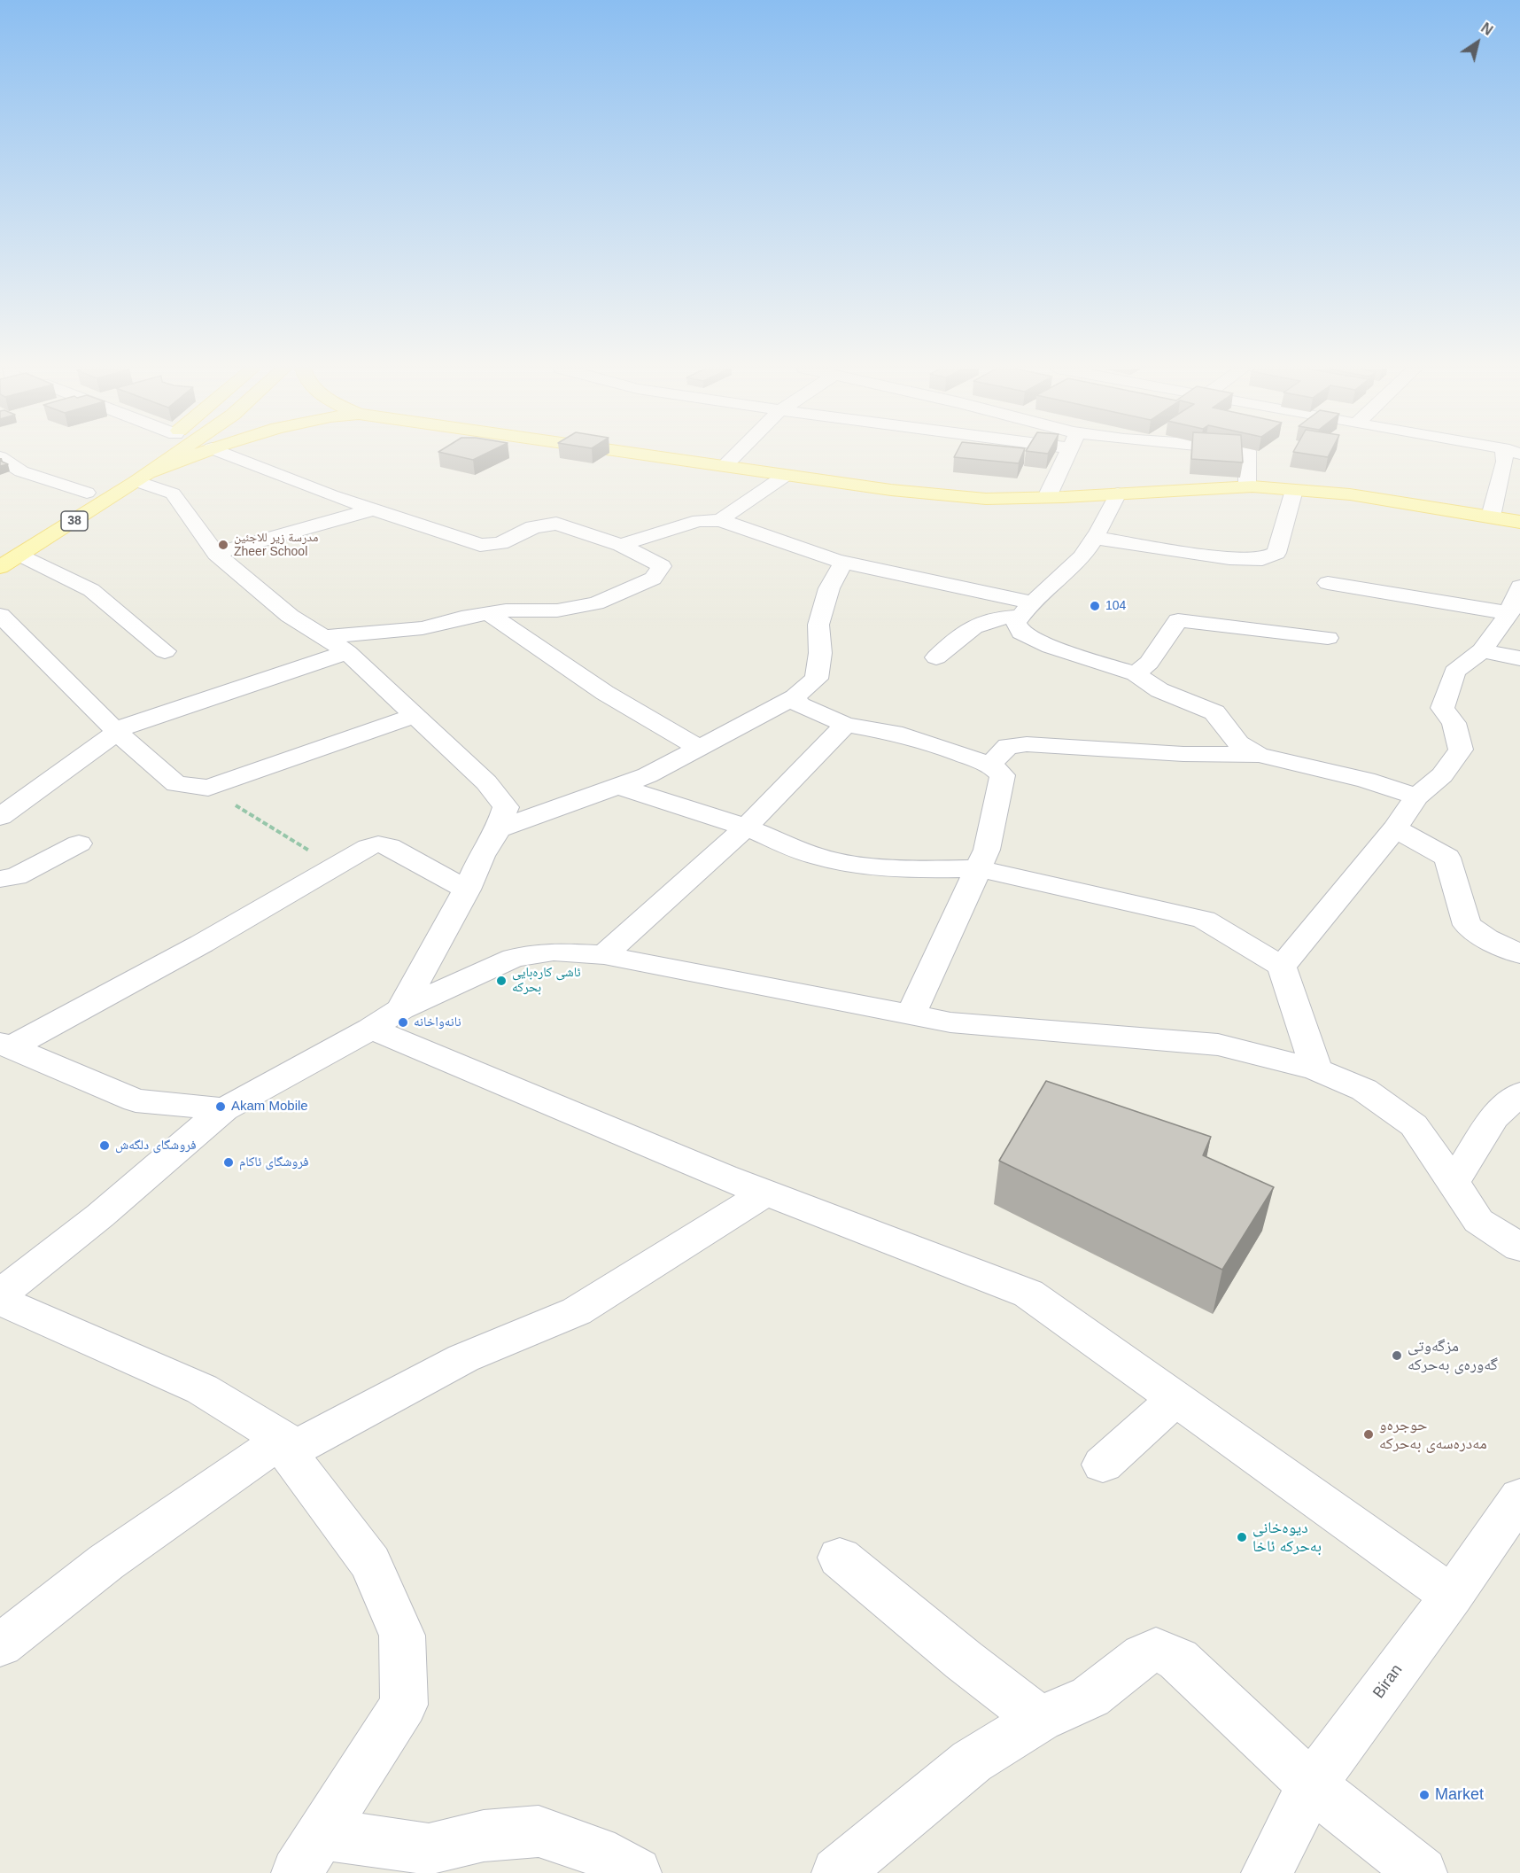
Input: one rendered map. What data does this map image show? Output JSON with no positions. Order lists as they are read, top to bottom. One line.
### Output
{"streets":{"main road":["38"],"street":["Biran"]},"places":["مدرسة زير للاجئين Zheer School","104","ئاشی کارەبایی بحرکە","نانەواخانە","Akam Mobile","فروشگای دلگه‌ش","فروشگای ئاکام","مزگەوتی گەورەی بەحرکە","حوجره‌و مه‌دره‌سه‌ی به‌حرکه","دیوەخانی بەحرکە ئاخا","Market"],"north":"top right"}
